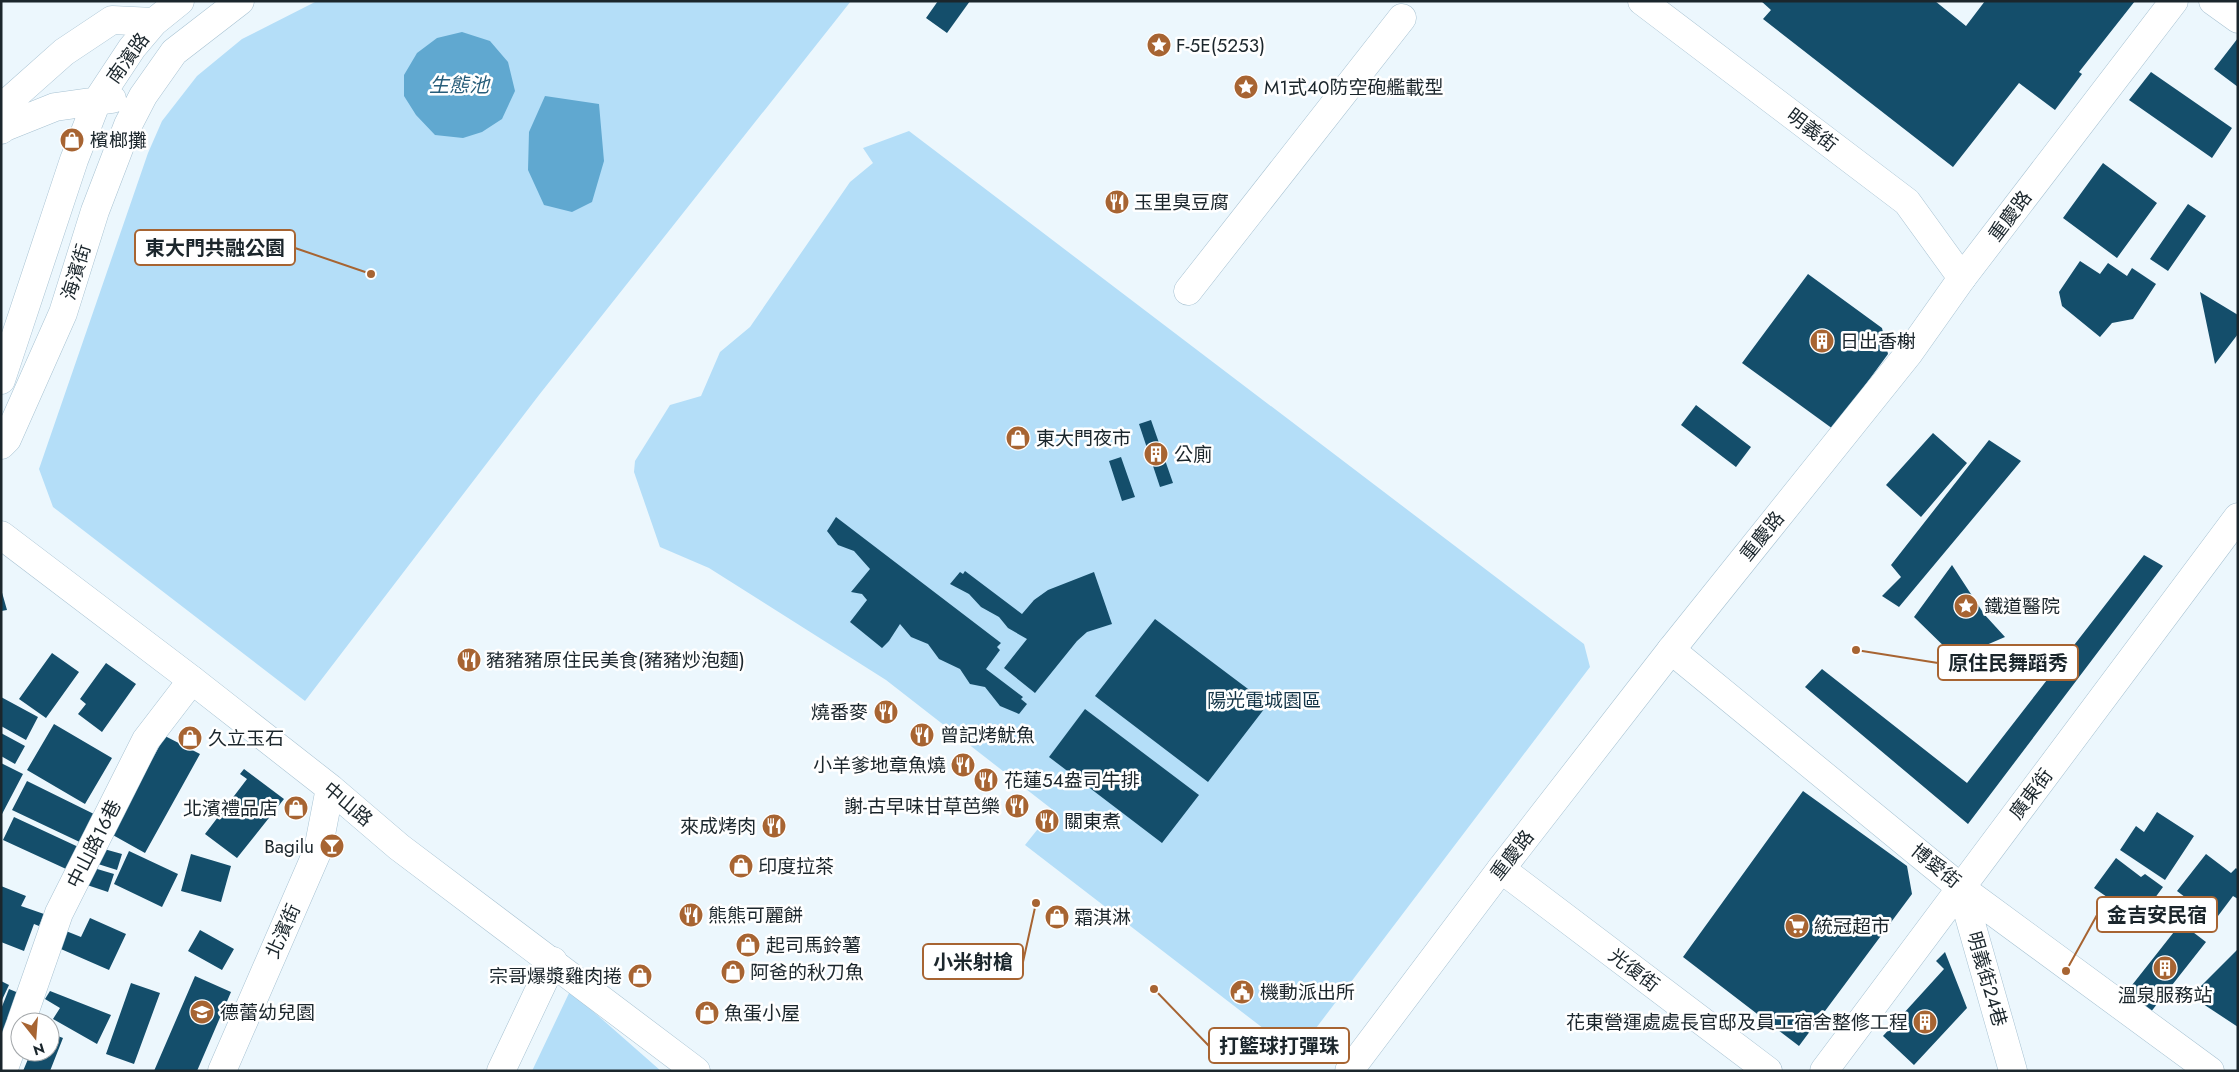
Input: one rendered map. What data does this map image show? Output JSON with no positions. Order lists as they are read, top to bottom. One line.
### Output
{"streets":{"street":["南濱路","明義街","重慶路","海濱街","廣東街","中山路","中山路16巷","博愛街","北濱街","光復街","明義街24巷"]},"crossings":[["南濱路","海濱街"],["明義街","重慶路"],["重慶路","博愛街"],["重慶路","光復街"],["廣東街","博愛街"],["廣東街","明義街24巷"],["中山路","中山路16巷"],["中山路","北濱街"],["博愛街","明義街24巷"]],"water":["生態池"],"parks":["陽光電城園區"],"places":{"place":["F-5E(5253)","M1式40防空砲艦載型","鐵道醫院"],"shop":["檳榔攤","東大門夜市","久立玉石","北濱禮品店","印度拉茶","霜淇淋","起司馬鈴薯","阿爸的秋刀魚","宗哥爆漿雞肉捲","魚蛋小屋"],"restaurant":["玉里臭豆腐","豬豬豬原住民美食(豬豬炒泡麵)","燒番麥","曾記烤魷魚","小羊爹地章魚燒","花蓮54盎司牛排","謝-古早味甘草芭樂","關東煮","來成烤肉","熊熊可麗餅"],"other":["東大門共融公園","原住民舞蹈秀","小米射槍","金吉安民宿","打籃球打彈珠"],"building":["日出香榭","公廁","溫泉服務站","花東營運處處長官邸及員工宿舍整修工程"],"bar":["Bagilu"],"supermarket":["統冠超市"],"public building":["機動派出所"],"school or university":["德蕾幼兒園"]},"north":"bottom"}
